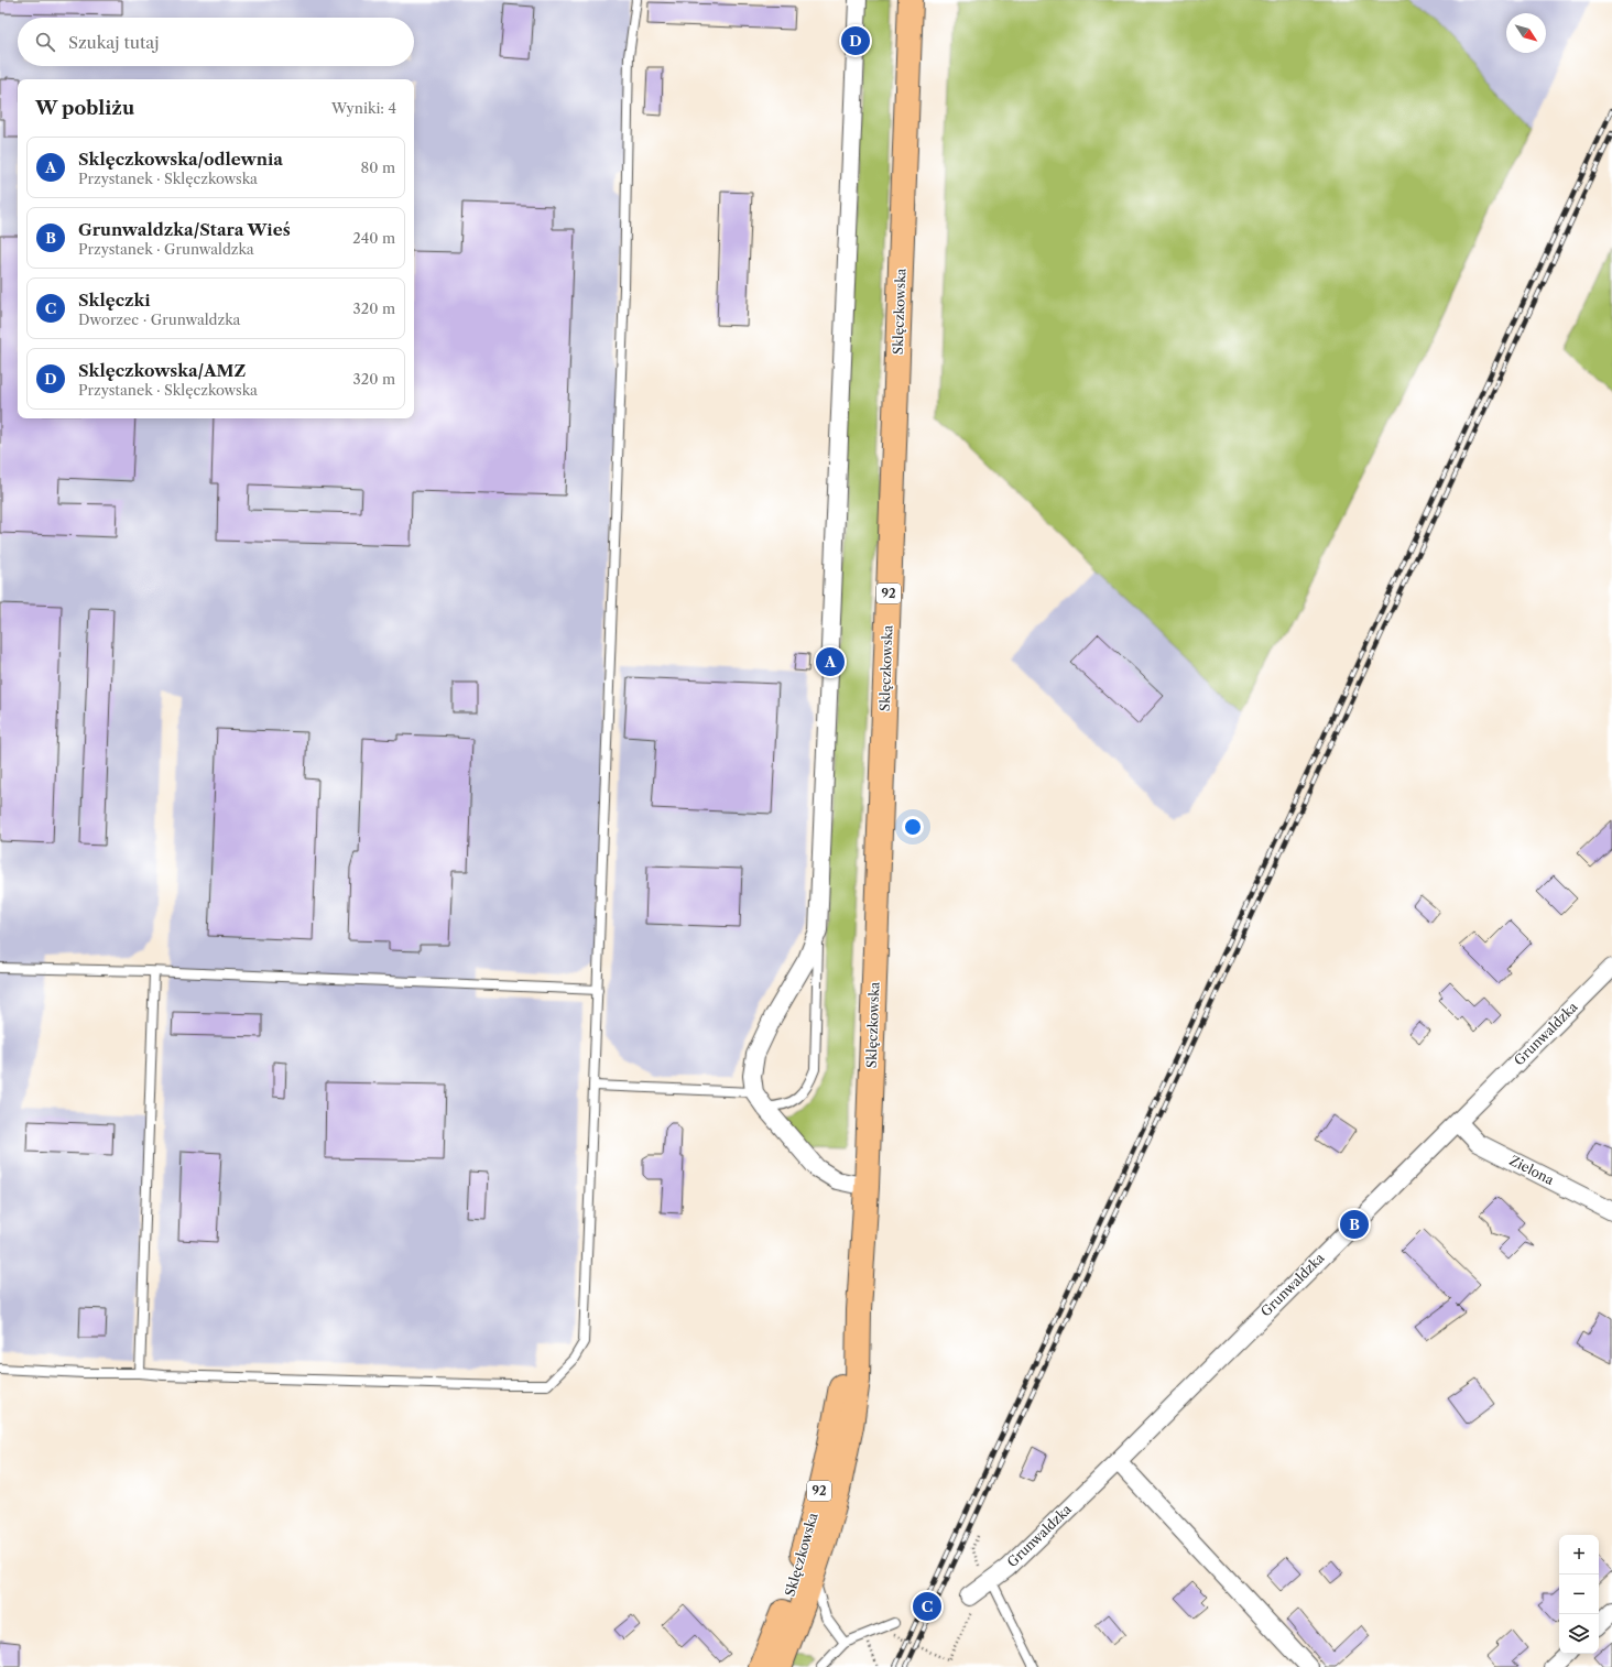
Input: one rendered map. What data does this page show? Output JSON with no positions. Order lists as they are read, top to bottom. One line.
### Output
{"streets":{"main road":["Sklęczkowska","92"],"street":["Grunwaldzka","Zielona"]},"crossings":[["Grunwaldzka","Zielona"]],"north":"bottom right","page":{"search":"Szukaj tutaj","pins":["D","A","B","C"],"heading":["W pobliżu","Wyniki: 4"],"list":[{"mark":"A","name":"Sklęczkowska/odlewnia","note":"Przystanek · Sklęczkowska","value":"80 m"},{"mark":"B","name":"Grunwaldzka/Stara Wieś","note":"Przystanek · Grunwaldzka","value":"240 m"},{"mark":"C","name":"Sklęczki","note":"Dworzec · Grunwaldzka","value":"320 m"},{"mark":"D","name":"Sklęczkowska/AMZ","note":"Przystanek · Sklęczkowska","value":"320 m"}],"map_buttons":["+","−"]}}
